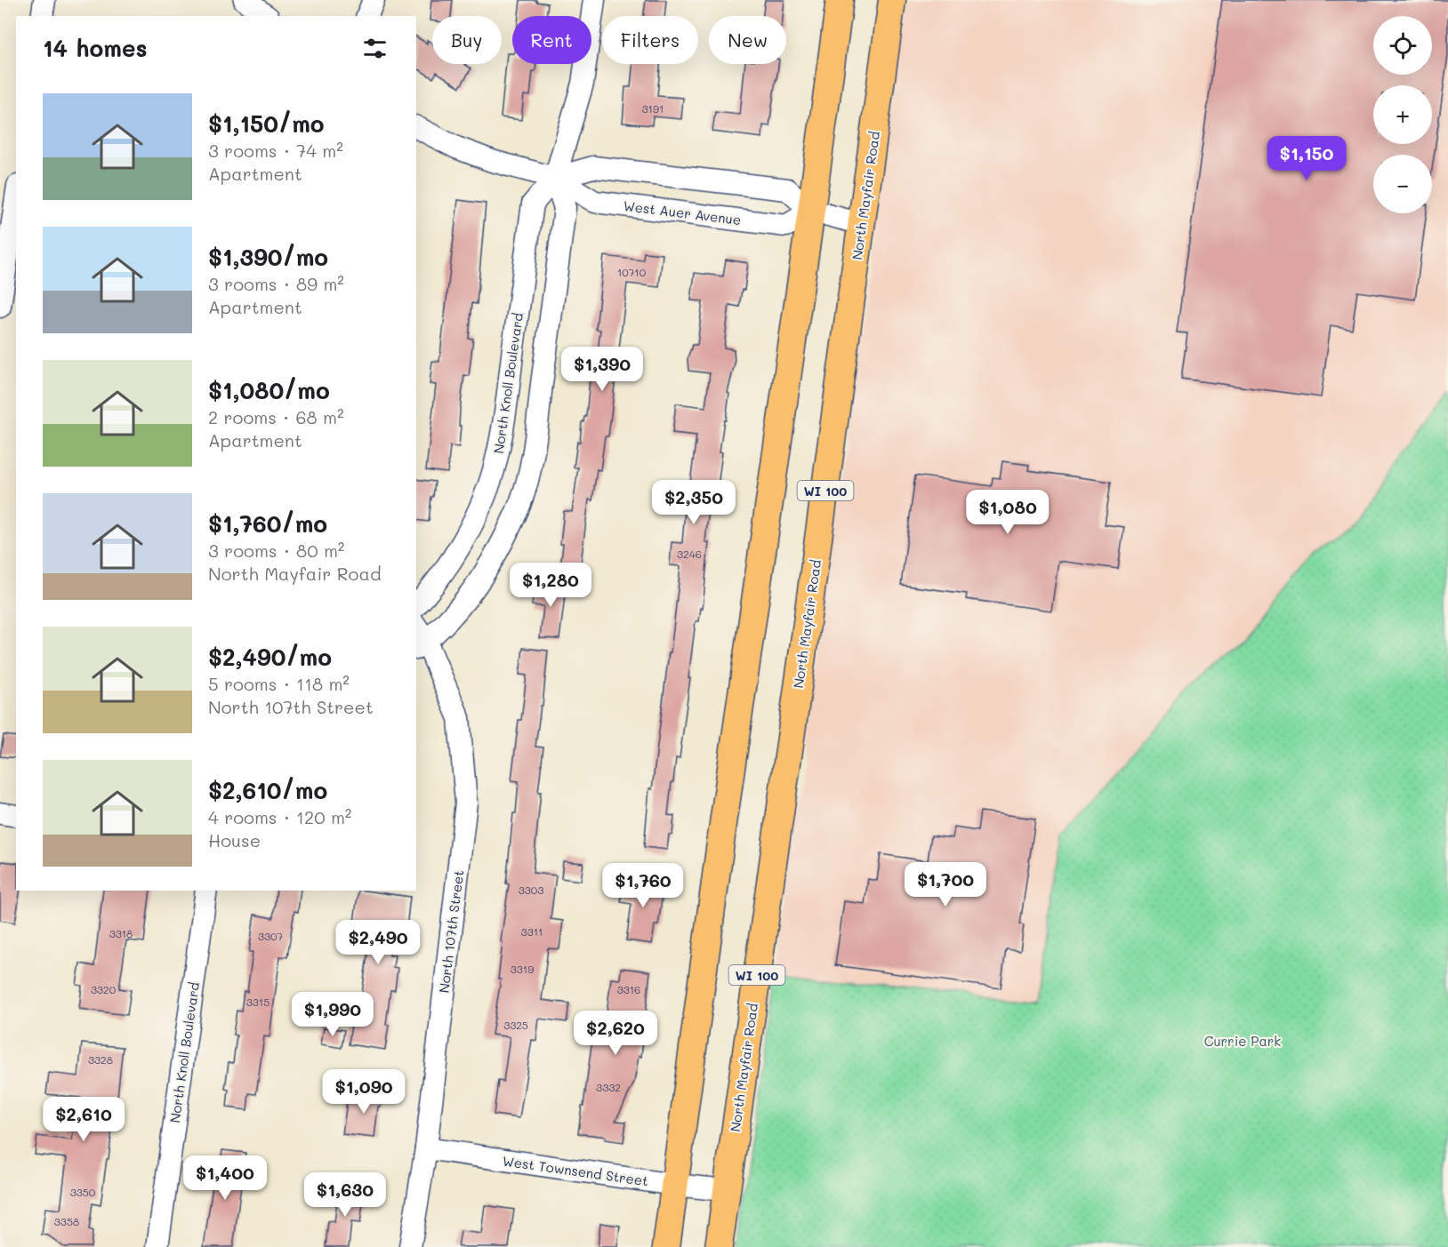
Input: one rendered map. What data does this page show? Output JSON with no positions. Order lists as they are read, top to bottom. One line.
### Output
{"streets":{"main road":["North Mayfair Road","WI 100"],"street":["West Auer Avenue","North Knoll Boulevard","North 107th Street","West Townsend Street"]},"crossings":[["North Mayfair Road","West Townsend Street"],["West Auer Avenue","North Knoll Boulevard"],["North 107th Street","West Townsend Street"]],"parks":["Currie Park"],"house_numbers":["3191","10710","3246","3303","3311","3318","3307","3319","3320","3316","3315","3325","3328","3332","3350","3358"],"page":{"map_buttons":["+","−"],"chip":["Buy","Rent","Filters","New"],"heading":"14 homes","list":[{"name":"$1,150/mo","note":"3 rooms · 74 m² · Apartment"},{"name":"$1,390/mo","note":"3 rooms · 89 m² · Apartment"},{"name":"$1,080/mo","note":"2 rooms · 68 m² · Apartment"},{"name":"$1,760/mo","note":"3 rooms · 80 m² · North Mayfair Road"},{"name":"$2,490/mo","note":"5 rooms · 118 m² · North 107th Street"},{"name":"$2,610/mo","note":"4 rooms · 120 m² · House"}],"price":["$1,150","$1,390","$2,350","$1,080","$1,280","$1,700","$1,760","$2,490","$1,990","$2,620","$1,090","$2,610","$1,400","$1,630"]}}
